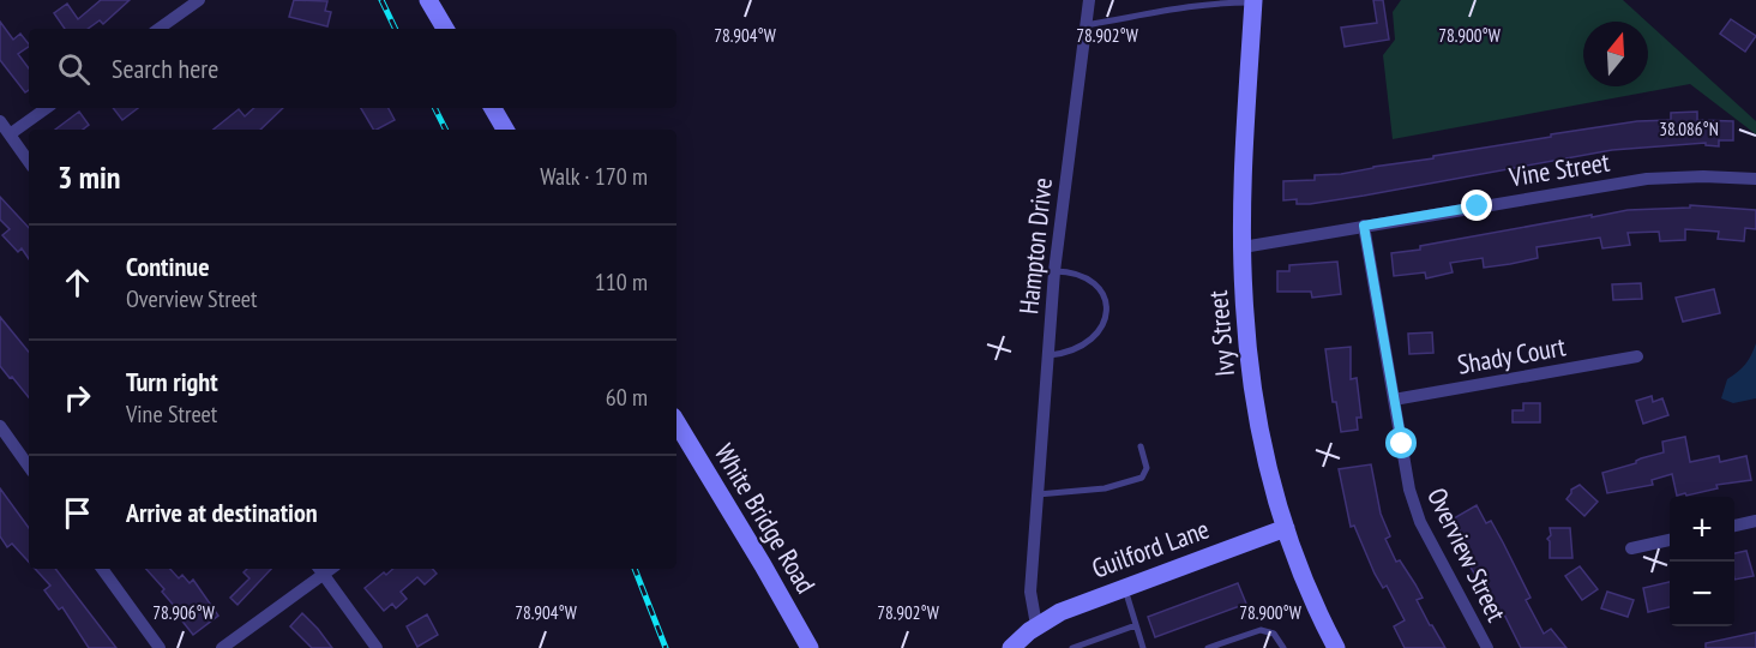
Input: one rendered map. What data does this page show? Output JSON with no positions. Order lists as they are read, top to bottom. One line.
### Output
{"streets":{"main road":["Ivy Street","White Bridge Road","Guilford Lane"],"street":["Vine Street","Hampton Drive","Shady Court","Overview Street"]},"crossings":[["Vine Street","Ivy Street"],["Vine Street","Overview Street"],["Hampton Drive","Guilford Lane"],["Ivy Street","Guilford Lane"],["Shady Court","Overview Street"]],"north":"top","page":{"search":"Search here","heading":["3 min","Walk · 170 m"],"list":[["Continue","Overview Street","110 m"],["Turn right","Vine Street","60 m"],"Arrive at destination"],"map_buttons":["+","−"]},"coordinates":["78.904°W","78.902°W","78.900°W","38.086°N","78.906°W"]}
